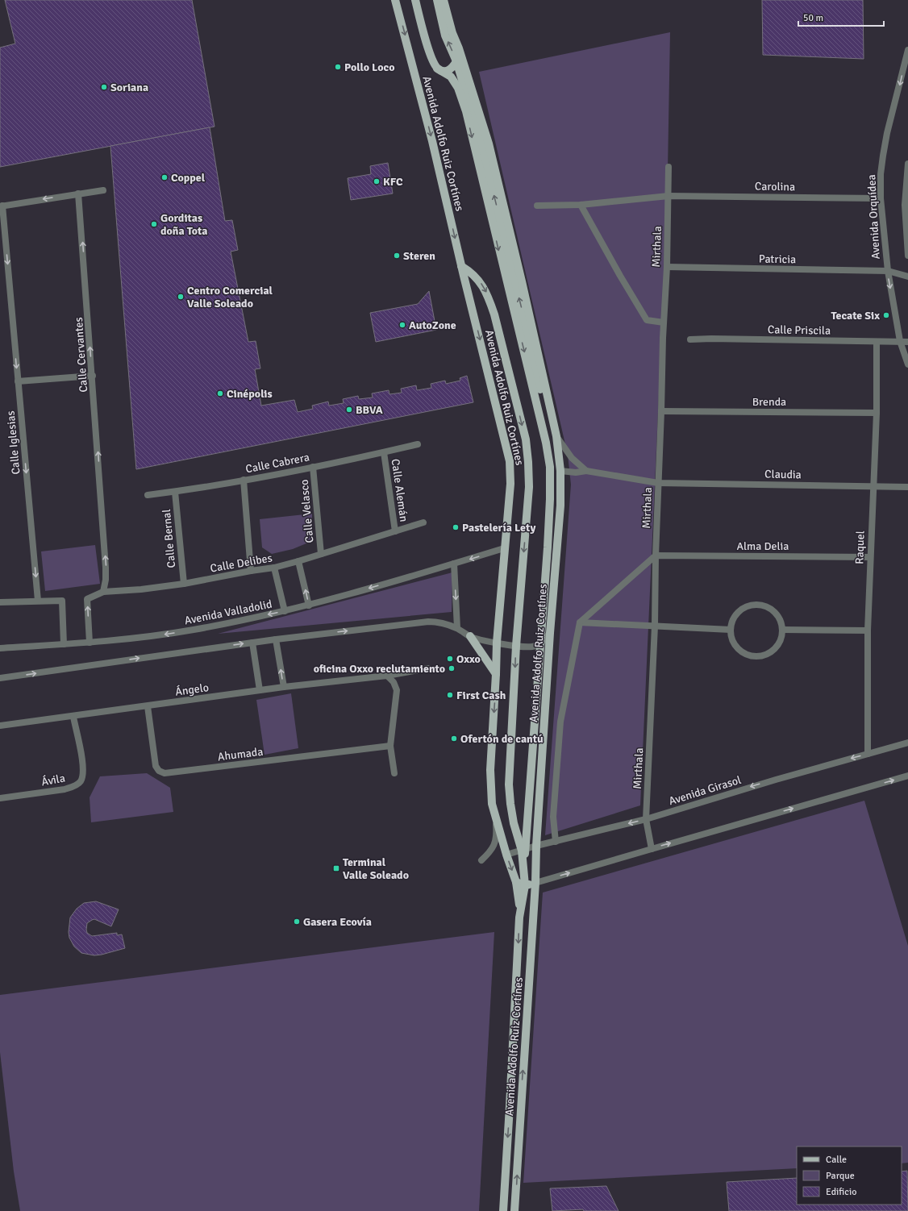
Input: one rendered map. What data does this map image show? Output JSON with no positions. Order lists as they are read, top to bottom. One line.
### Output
{"streets":{"main road":["Avenida Adolfo Ruiz Cortínes"],"street":["Carolina","Avenida Orquídea","Mirthala","Patricia","Calle Priscila","Calle Cervantes","Brenda","Calle Iglesias","Calle Cabrera","Claudia","Calle Alemán","Calle Velasco","Calle Bernal","Alma Delia","Raquel","Calle Delibes","Avenida Valladolid","Ángelo","Ahumada","Ávila","Avenida Girasol"]},"crossings":[["Avenida Adolfo Ruiz Cortínes","Claudia"],["Avenida Adolfo Ruiz Cortínes","Avenida Valladolid"],["Avenida Adolfo Ruiz Cortínes","Avenida Girasol"],["Carolina","Avenida Orquídea"],["Carolina","Mirthala"],["Avenida Orquídea","Patricia"],["Avenida Orquídea","Calle Priscila"],["Mirthala","Patricia"],["Mirthala","Brenda"],["Mirthala","Claudia"],["Mirthala","Alma Delia"],["Mirthala","Avenida Girasol"],["Calle Priscila","Raquel"],["Calle Cervantes","Calle Delibes"],["Brenda","Raquel"],["Calle Cabrera","Calle Alemán"],["Calle Cabrera","Calle Velasco"],["Calle Cabrera","Calle Bernal"],["Claudia","Raquel"],["Calle Alemán","Calle Delibes"],["Calle Velasco","Calle Delibes"],["Calle Bernal","Calle Delibes"],["Alma Delia","Raquel"],["Raquel","Avenida Girasol"],["Calle Delibes","Avenida Valladolid"],["Ángelo","Ahumada"],["Ángelo","Ávila"]],"one_way":["Avenida Orquídea","Calle Cervantes","Calle Iglesias"],"places":{"other":["Pollo Loco","Soriana","Coppel","KFC","Gorditas doña Tota","Steren","Centro Comercial Valle Soleado","Tecate Six","AutoZone","Cinépolis","BBVA","Pastelería Lety","Oxxo","oficina Oxxo reclutamiento","First Cash","Ofertón de cantú","Gasera Ecovía"],"transit":["Terminal Valle Soleado"]},"legend":["Calle","Parque","Edificio"],"scale_bar":"50 m"}
